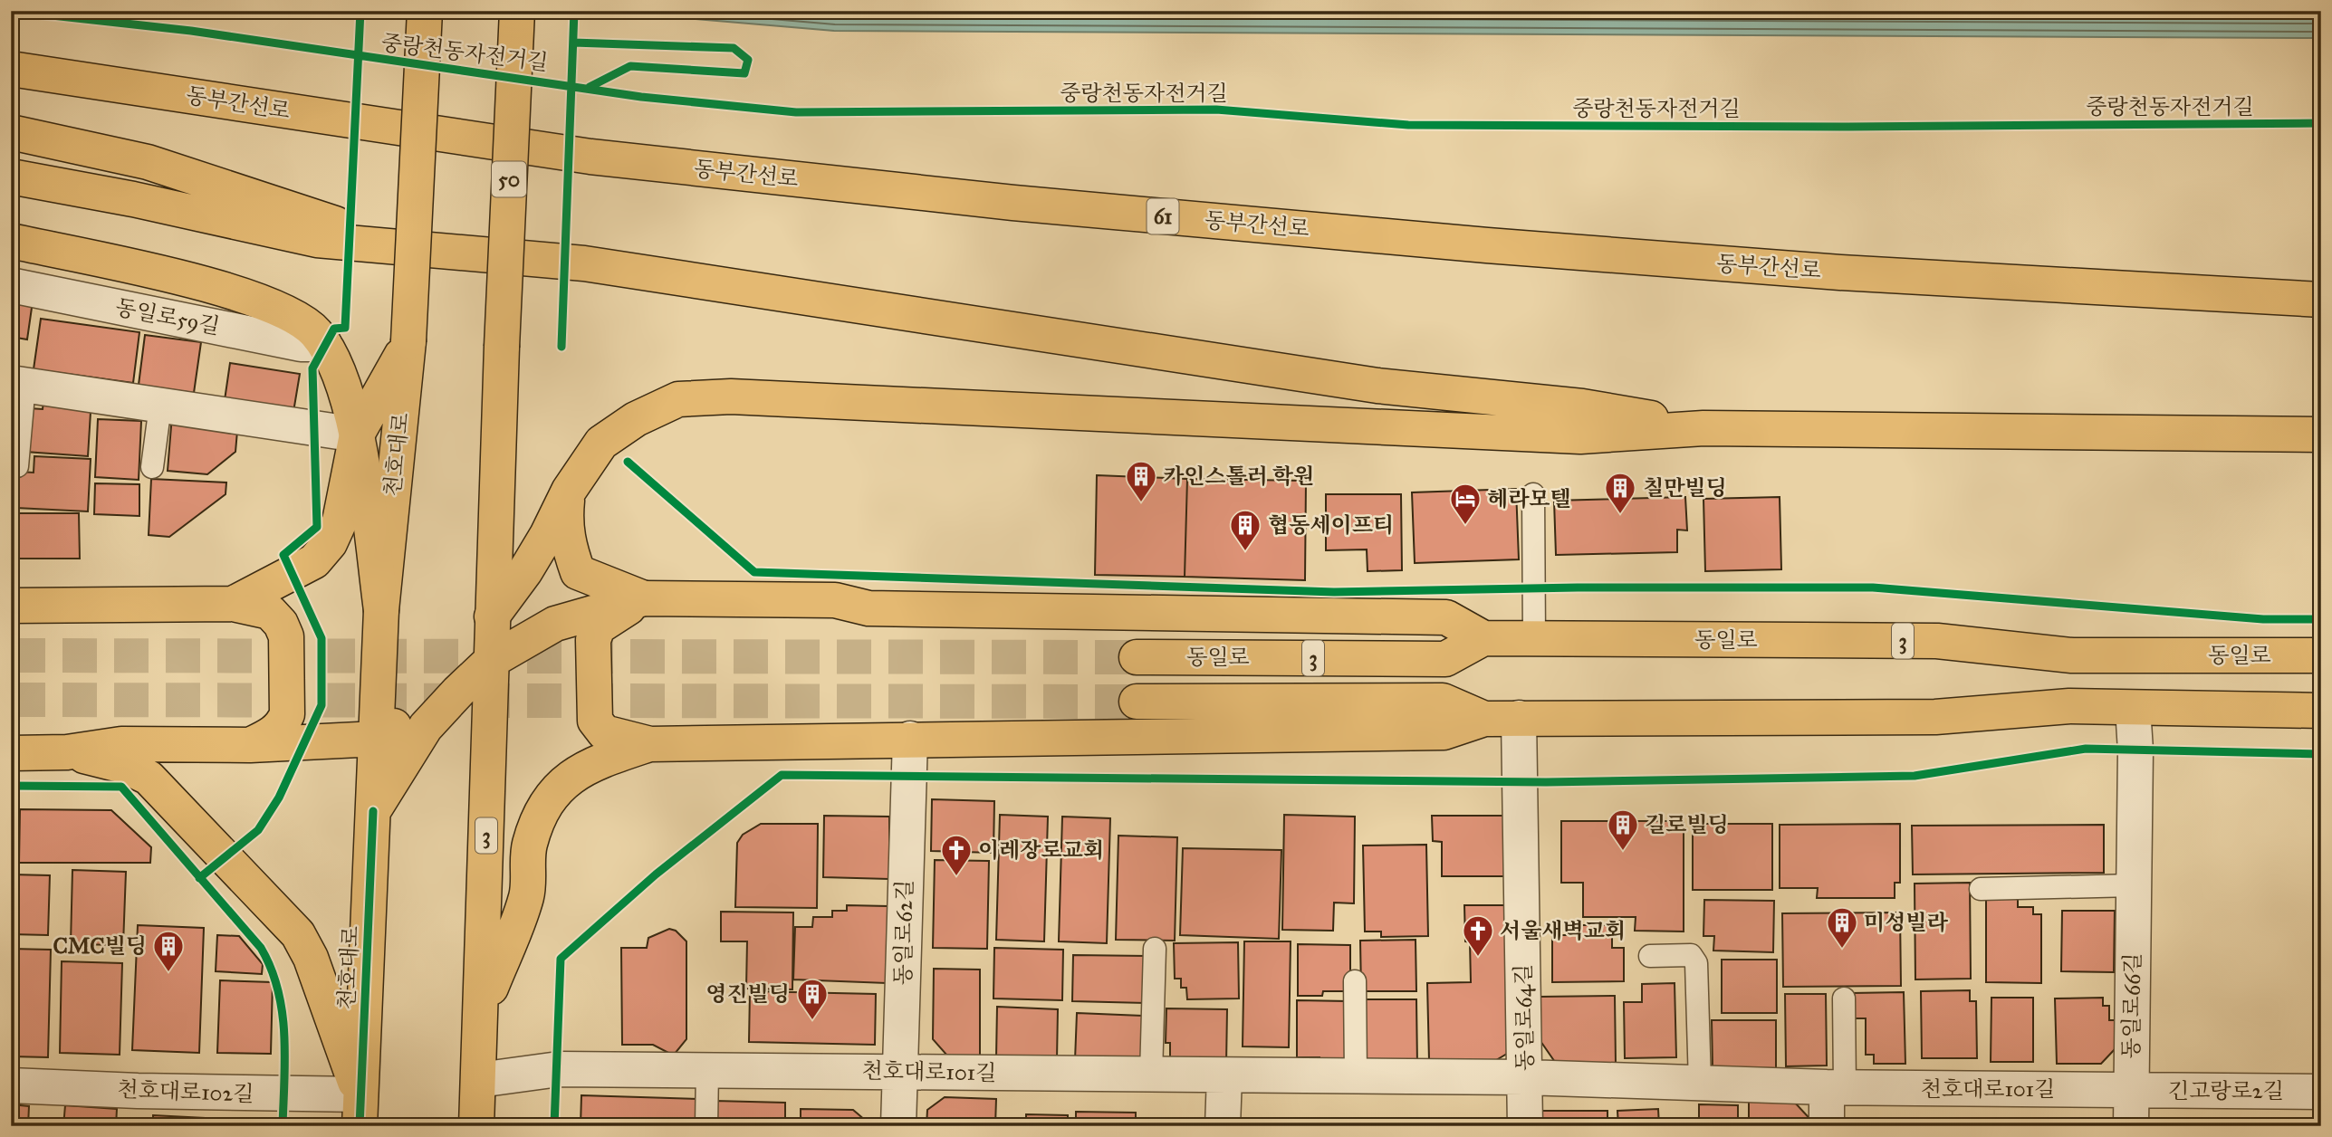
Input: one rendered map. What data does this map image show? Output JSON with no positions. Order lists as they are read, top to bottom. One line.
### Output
{"streets":{"main road":["동부간선로","50","61","천호대로","동일로","3"],"street":["동일로59길","동일로62길","동일로66길","동일로64길","천호대로101길","긴고랑로2길","천호대로102길"],"cycle path":["중랑천동자전거길"]},"crossings":[["50","3"],["천호대로","천호대로102길"],["동일로","동일로66길"],["동일로","동일로64길"],["3","천호대로101길"],["동일로62길","천호대로101길"],["동일로66길","천호대로101길"],["동일로66길","긴고랑로2길"],["동일로64길","천호대로101길"],["천호대로101길","긴고랑로2길"]],"places":{"building":["카인스톨러 학원","칠만빌딩","협동세이프티","길로빌딩","미성빌라","CMC빌딩","영진빌딩"],"hotel":["헤라모텔"],"church":["이레장로교회","서울새벽교회"]}}
